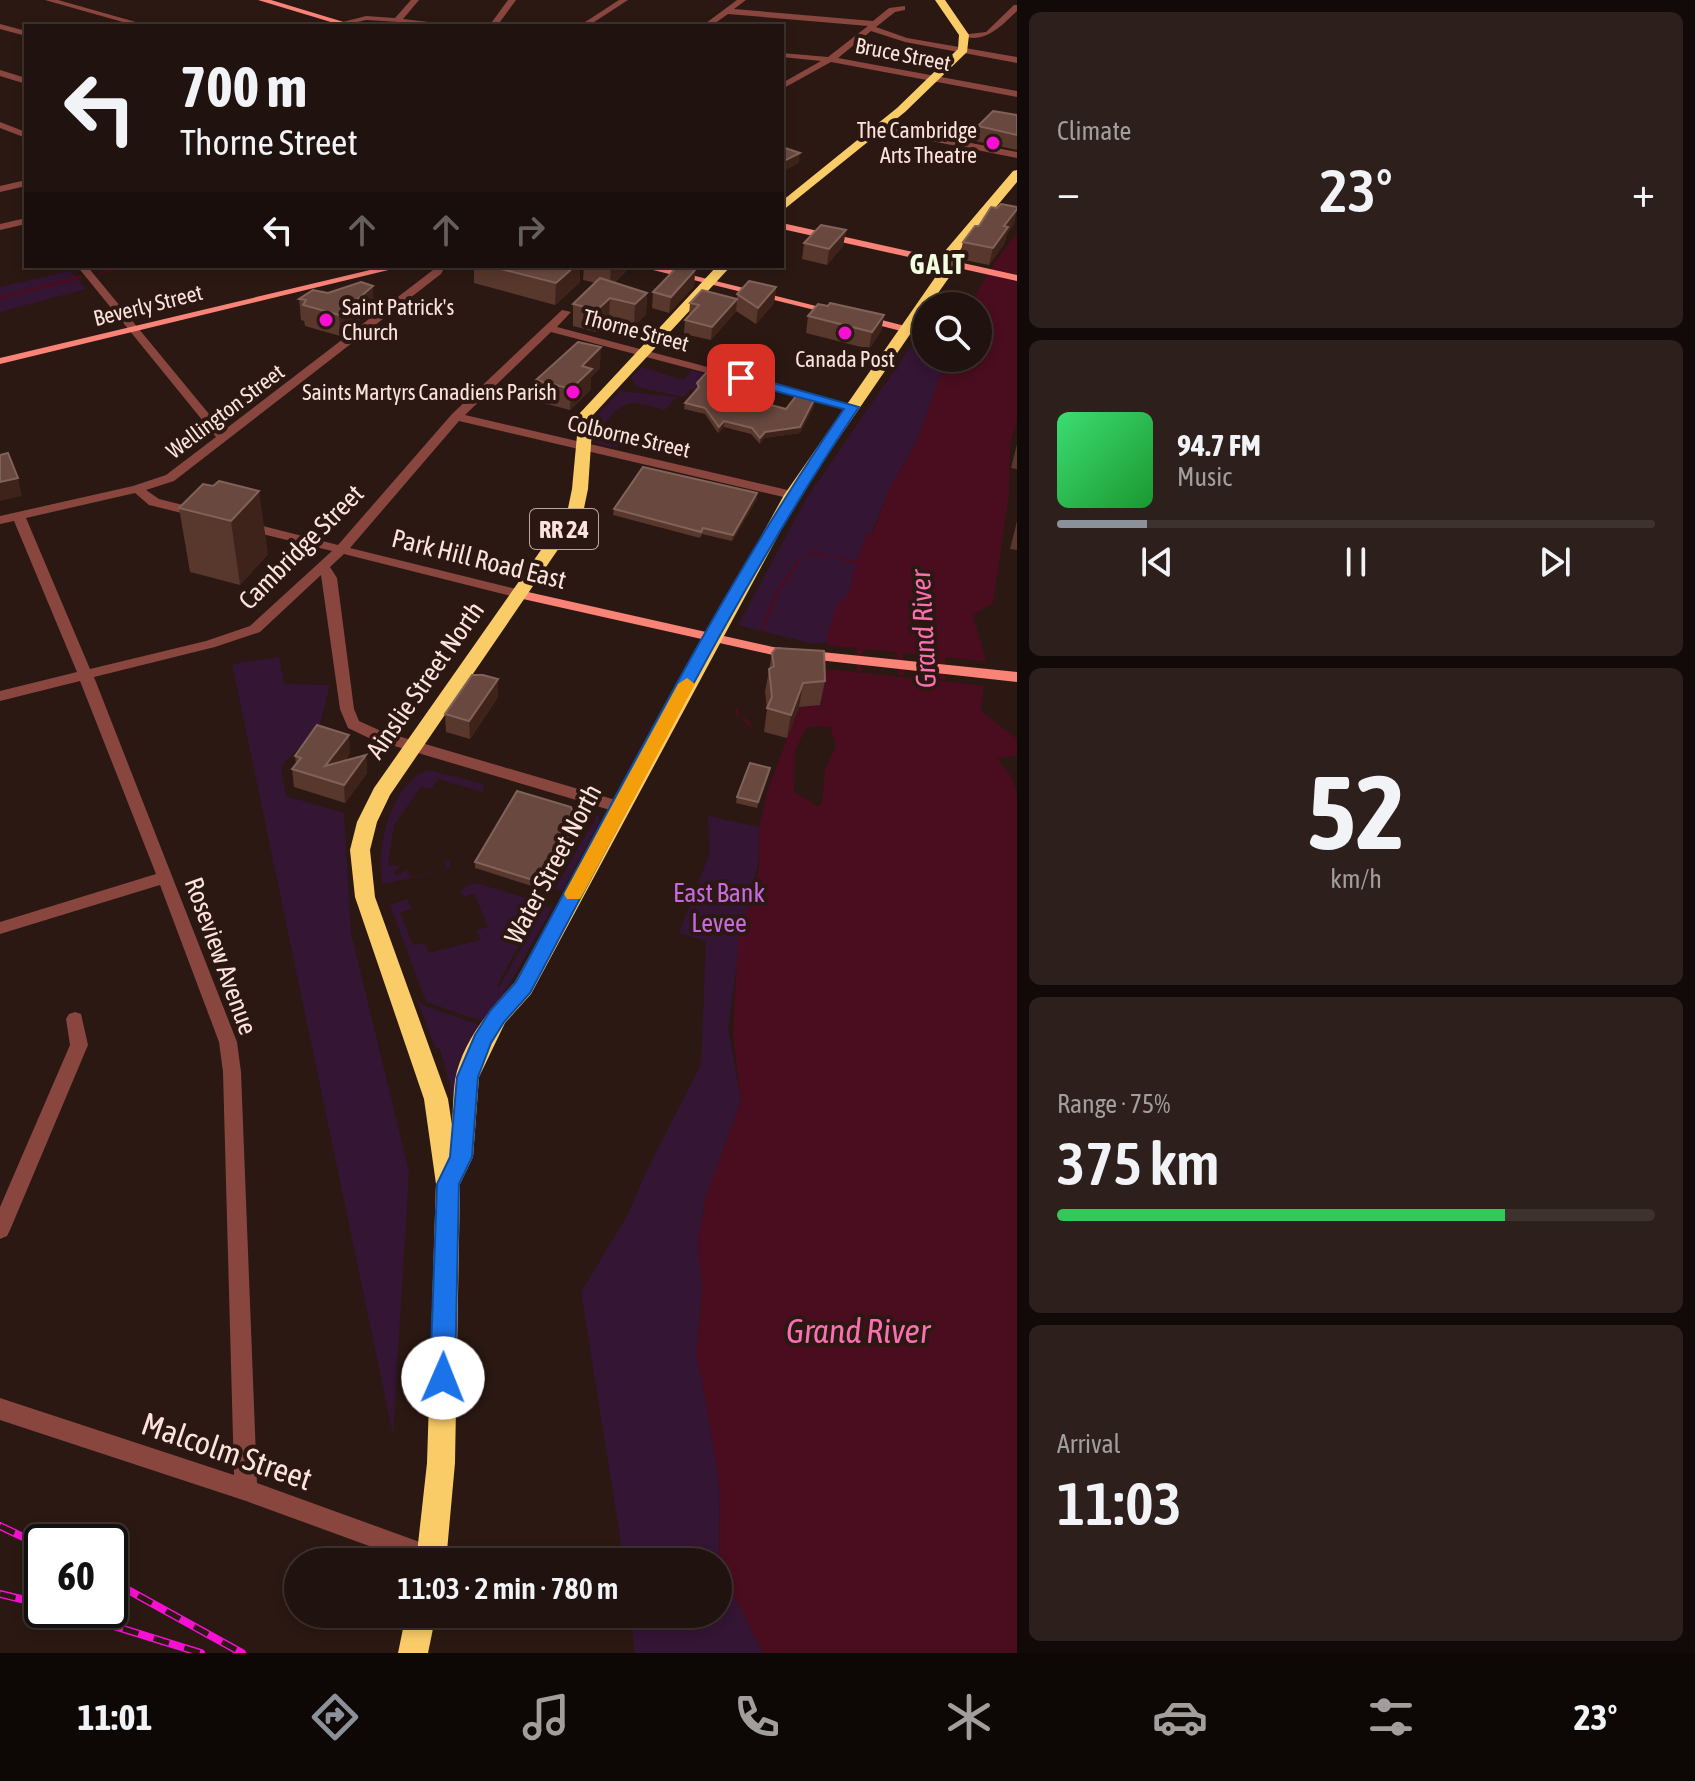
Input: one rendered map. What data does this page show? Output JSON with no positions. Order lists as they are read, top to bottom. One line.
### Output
{"streets":{"main road":["RR 24","Ainslie Street North","Water Street North"],"street":["Bruce Street","Beverly Street","Thorne Street","Wellington Street","Colborne Street","Cambridge Street","Park Hill Road East","Roseview Avenue","Malcolm Street"]},"crossings":[["Thorne Street","Cambridge Street"],["Thorne Street","Ainslie Street North"],["Thorne Street","Water Street North"],["Wellington Street","Park Hill Road East"],["Wellington Street","Roseview Avenue"],["Colborne Street","Cambridge Street"],["Colborne Street","Ainslie Street North"],["Colborne Street","Water Street North"],["RR 24","Water Street North"],["Cambridge Street","Park Hill Road East"],["Cambridge Street","Roseview Avenue"],["Park Hill Road East","Ainslie Street North"],["Park Hill Road East","Water Street North"],["Ainslie Street North","Water Street North"],["Roseview Avenue","Malcolm Street"]],"districts":["GALT"],"water":["Grand River"],"parks":["East Bank Levee"],"places":["The Cambridge Arts Theatre","Saint Patrick's Church","Canada Post","Saints Martyrs Canadiens Parish"],"page":{"tile":["Climate",["52","km/h"],["Range · 75%","375 km"],["Arrival","11:03"]],"turn":["700 m","Thorne Street"],"heat":["−","23°","+"],"song":["94.7 FM","Music"],"limit":"60","trip":"11:03 · 2 min · 780 m","tabs":["11:01","23°"]}}
